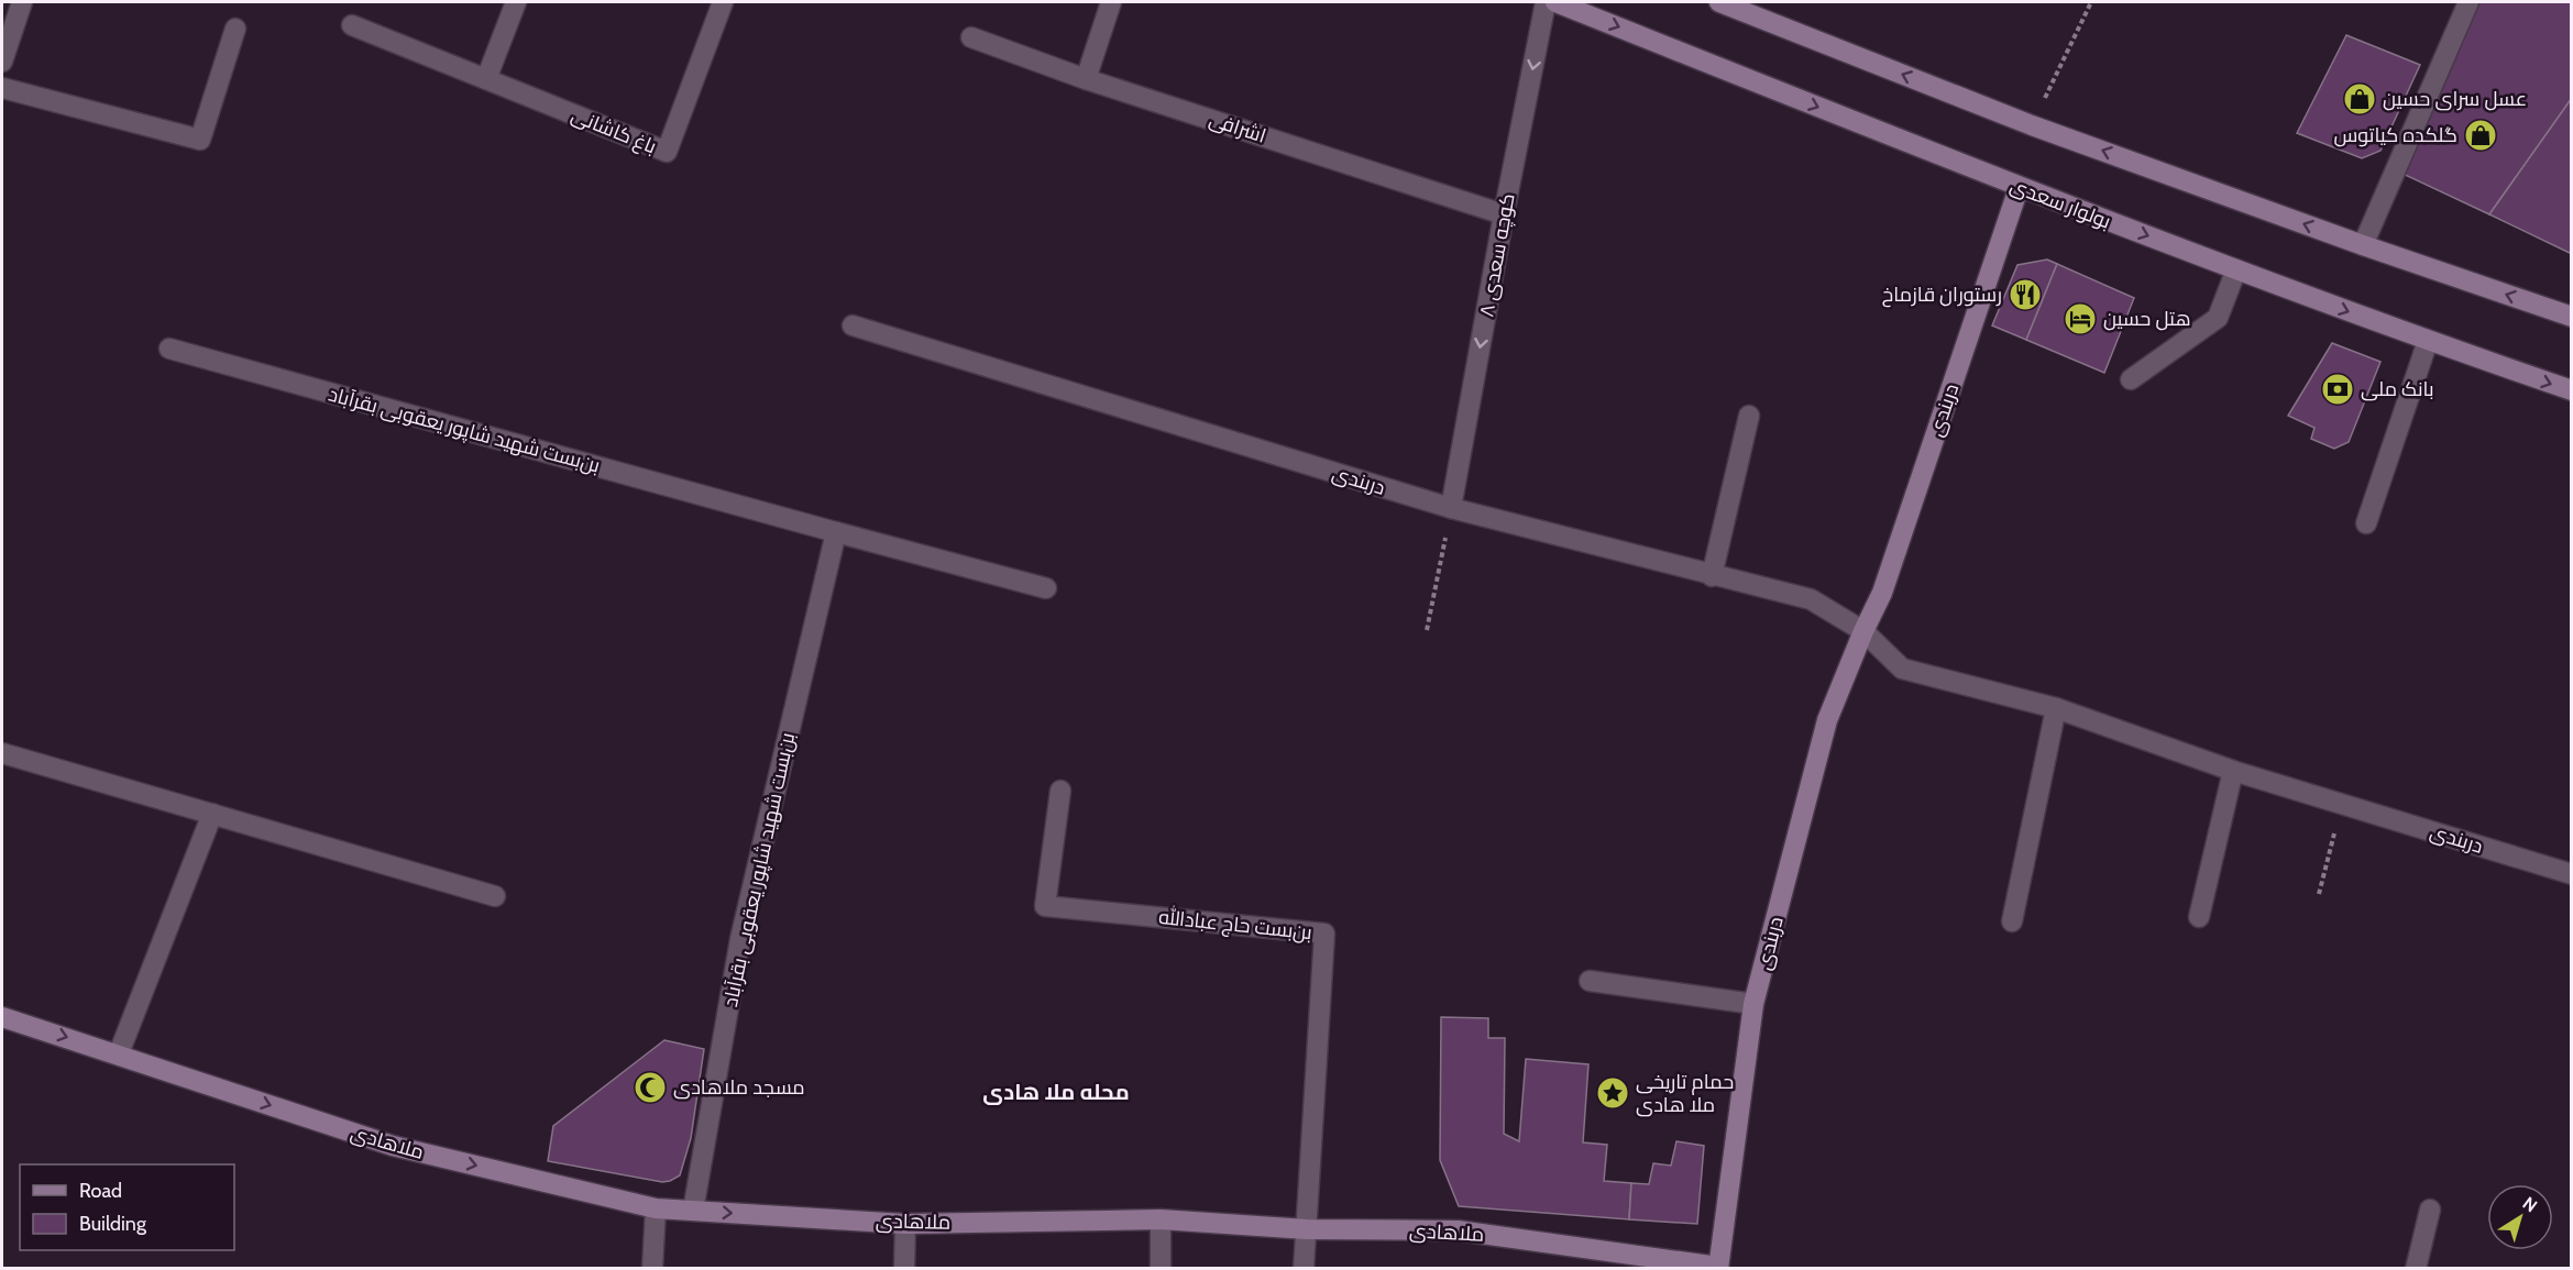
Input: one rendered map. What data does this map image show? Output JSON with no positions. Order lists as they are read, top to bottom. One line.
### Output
{"streets":{"street":["اشرافی","باغ کاشانی","بولوار سعدی","کوچه سعدی ۸","دربندی","بن‌بست شهید شاپور یعقوبی بقرآباد","بن‌بست حاج عبادالله","ملاهادی"]},"crossings":[["اشرافی","کوچه سعدی ۸"],["بولوار سعدی","دربندی"],["کوچه سعدی ۸","دربندی"],["دربندی","ملاهادی"],["بن‌بست شهید شاپور یعقوبی بقرآباد","ملاهادی"],["بن‌بست حاج عبادالله","ملاهادی"]],"one_way":["کوچه سعدی ۸","ملاهادی"],"districts":["محله ملا هادی"],"places":{"shop":["عسل سرای حسین","گلکده کیاتوس"],"restaurant":["رستوران قازماخ"],"hotel":["هتل حسین"],"bank":["بانک ملی"],"mosque":["مسجد ملاهادی"],"place":["حمام تاریخی ملا هادی"]},"legend":["Road","Building"],"north":"top right"}
